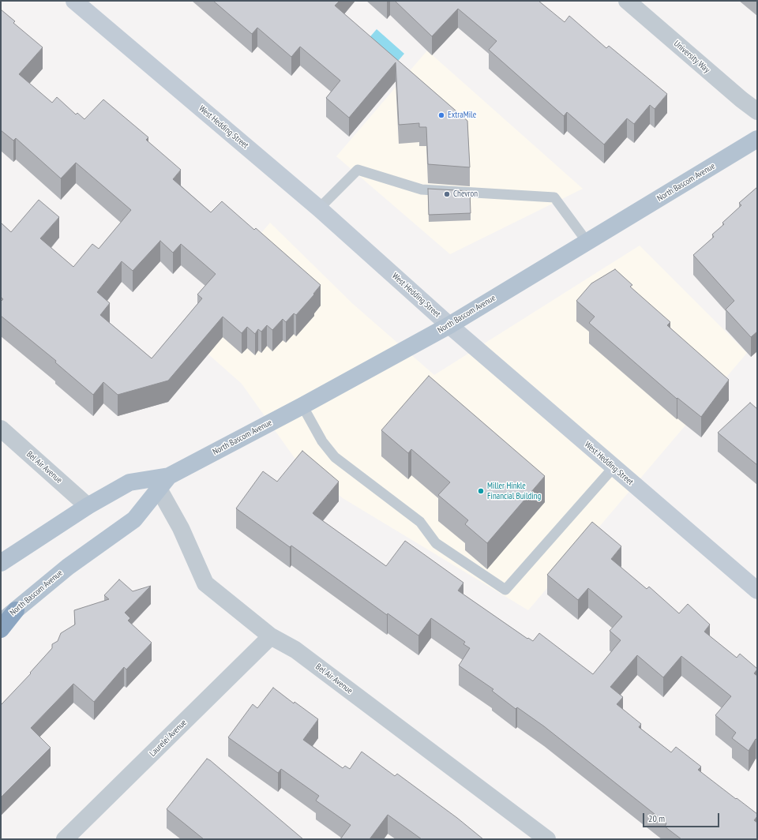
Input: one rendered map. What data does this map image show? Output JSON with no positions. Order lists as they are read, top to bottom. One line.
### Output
{"streets":{"main road":["West Hedding Street","North Bascom Avenue"],"street":["University Way","Bel Air Avenue","Laurelei Avenue"]},"crossings":[["West Hedding Street","North Bascom Avenue"],["North Bascom Avenue","Bel Air Avenue"],["Bel Air Avenue","Laurelei Avenue"]],"places":["ExtraMile","Chevron","Miller Hinkle Financial Building"],"scale_bar":"20 m"}
